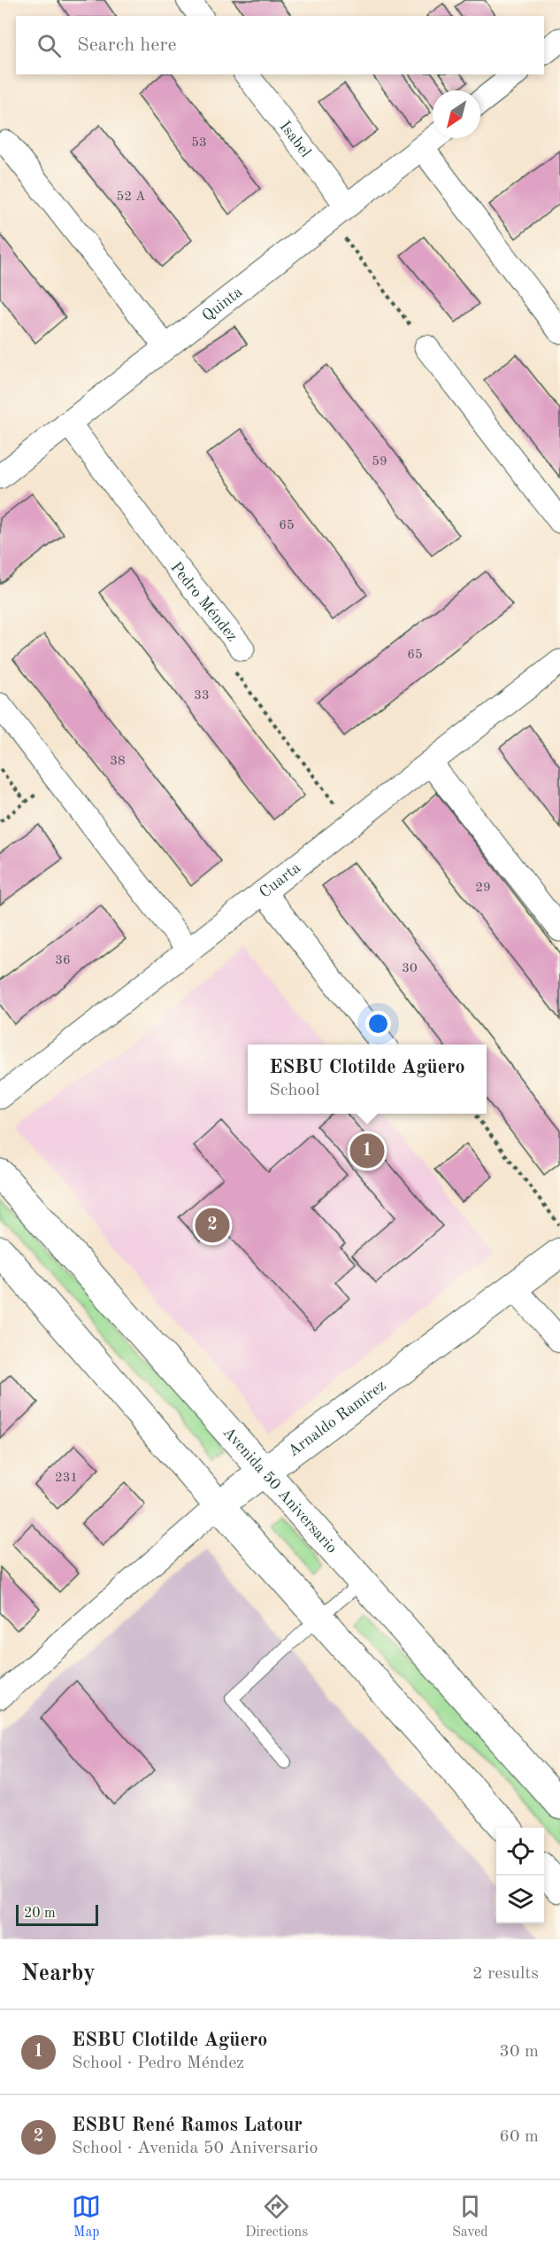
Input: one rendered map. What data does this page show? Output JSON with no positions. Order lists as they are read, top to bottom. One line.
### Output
{"streets":{"main road":["Arnaldo Ramírez","Avenida 50 Aniversario"],"street":["Isabel","Quinta","Pedro Méndez","Cuarta"]},"crossings":[["Isabel","Quinta"],["Quinta","Pedro Méndez"],["Pedro Méndez","Cuarta"],["Arnaldo Ramírez","Avenida 50 Aniversario"]],"house_numbers":["53","52 A","59","65","65","33","38","29","36","30","231"],"scale_bar":"20 m","north":"bottom left","page":{"search":"Search here","popup":["ESBU Clotilde Agüero","School"],"pins":["1","2"],"scale":"20 m","heading":["Nearby","2 results"],"list":[{"mark":"1","name":"ESBU Clotilde Agüero","note":"School · Pedro Méndez","value":"30 m"},{"mark":"2","name":"ESBU René Ramos Latour","note":"School · Avenida 50 Aniversario","value":"60 m"}],"nav":["Map","Directions","Saved"]}}
